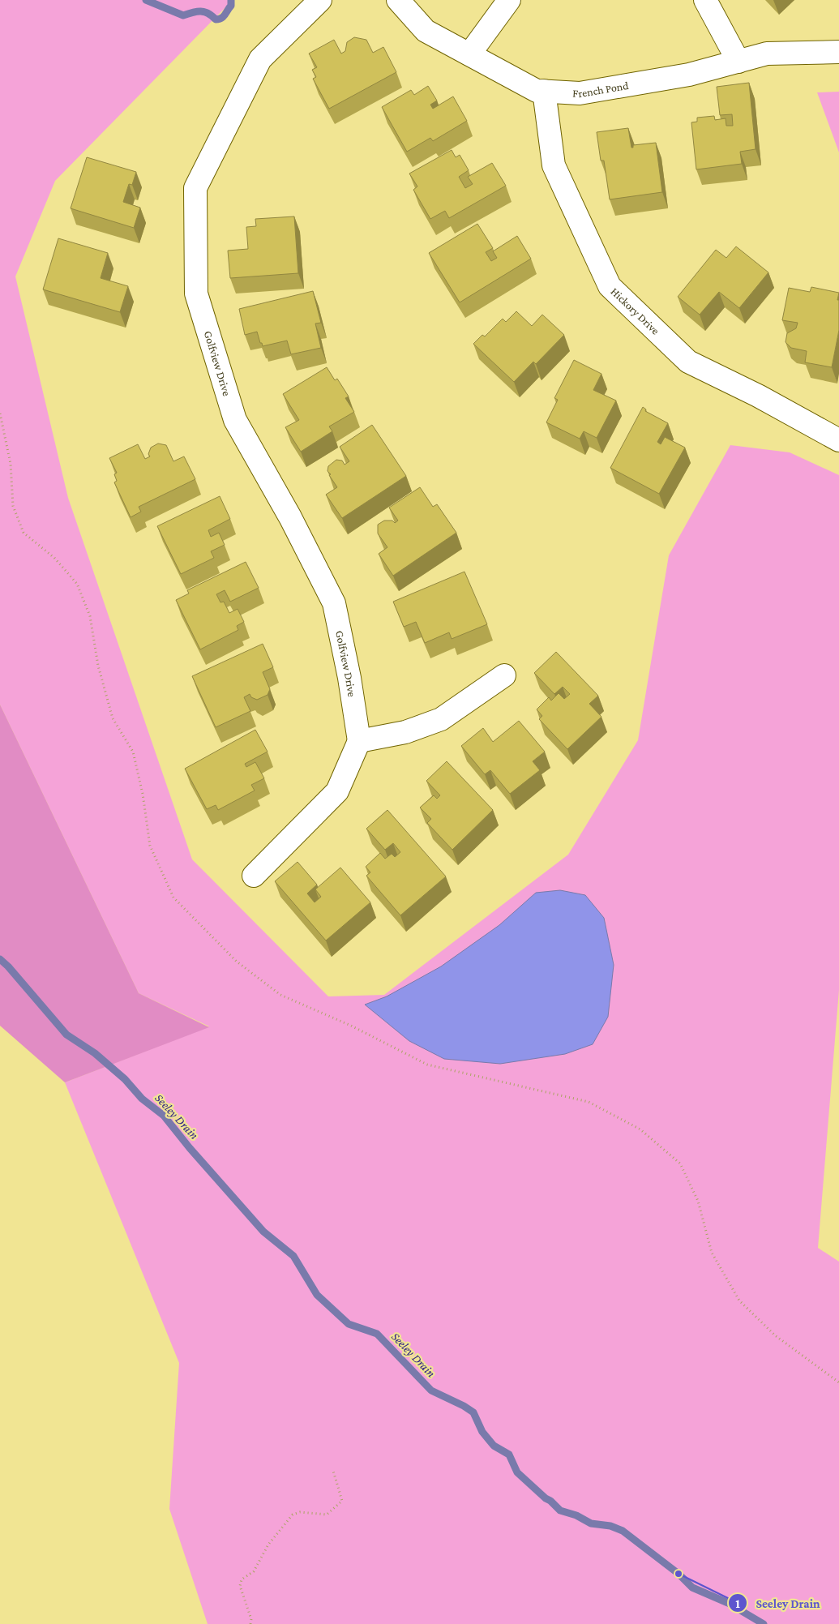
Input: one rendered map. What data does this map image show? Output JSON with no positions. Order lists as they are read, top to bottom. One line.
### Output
{"streets":{"street":["French Pond","Hickory Drive","Golfview Drive"]},"crossings":[["French Pond","Hickory Drive"]],"water":["Seeley Drain"],"places":["Seeley Drain"]}
